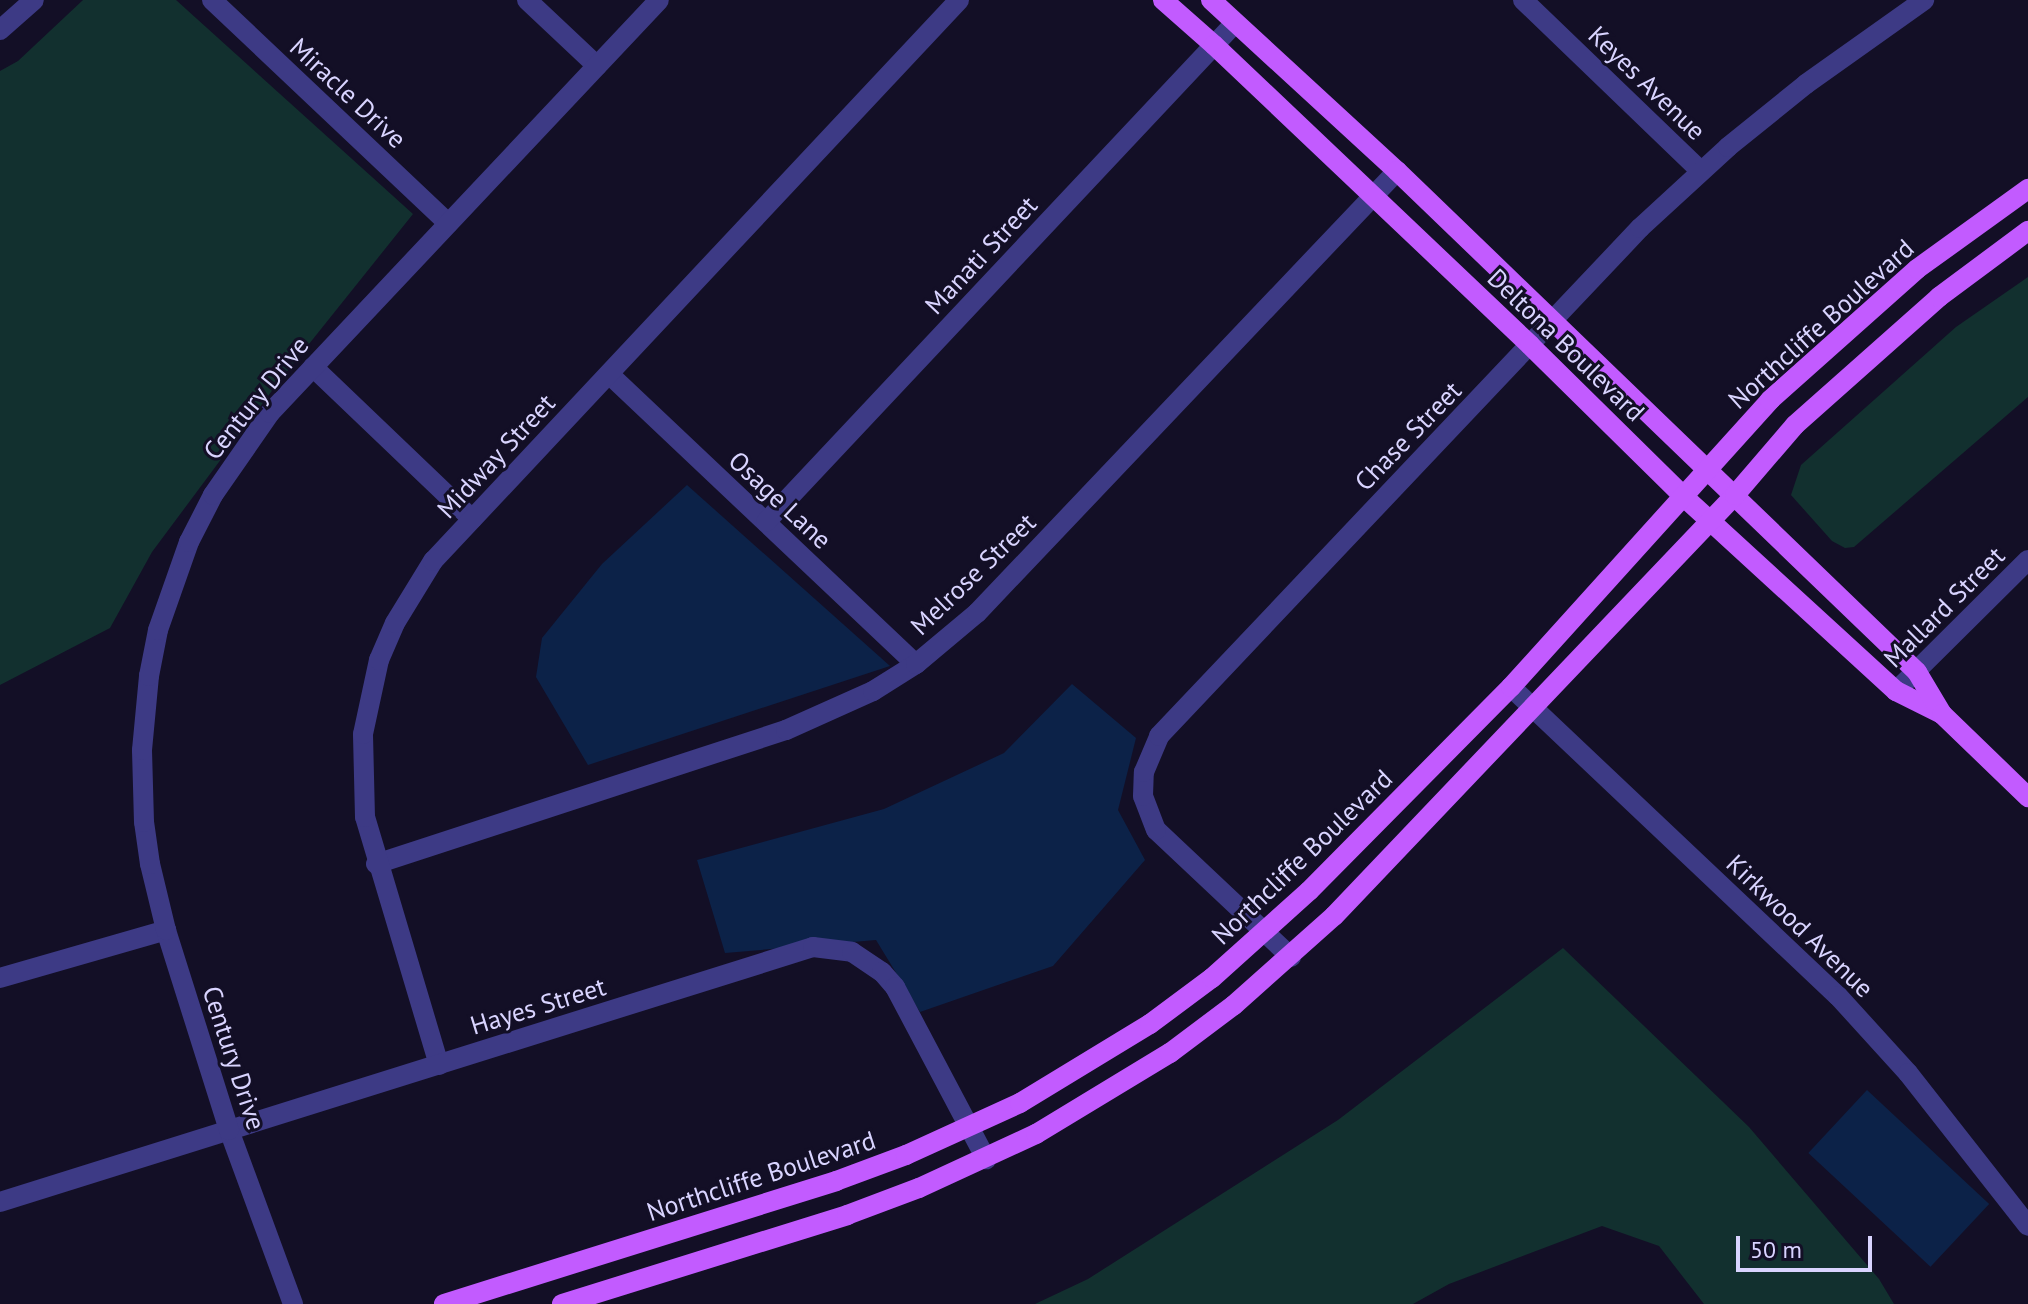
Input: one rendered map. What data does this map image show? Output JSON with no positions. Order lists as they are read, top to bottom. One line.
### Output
{"streets":{"main road":["Northcliffe Boulevard","Deltona Boulevard"],"street":["Keyes Avenue","Miracle Drive","Manati Street","Century Drive","Chase Street","Midway Street","Osage Lane","Melrose Street","Mallard Street","Kirkwood Avenue","Hayes Street"]},"crossings":[["Keyes Avenue","Chase Street"],["Miracle Drive","Century Drive"],["Manati Street","Deltona Boulevard"],["Manati Street","Osage Lane"],["Northcliffe Boulevard","Deltona Boulevard"],["Northcliffe Boulevard","Chase Street"],["Northcliffe Boulevard","Kirkwood Avenue"],["Northcliffe Boulevard","Hayes Street"],["Deltona Boulevard","Chase Street"],["Deltona Boulevard","Melrose Street"],["Deltona Boulevard","Mallard Street"],["Century Drive","Hayes Street"],["Midway Street","Osage Lane"],["Midway Street","Melrose Street"],["Midway Street","Hayes Street"],["Osage Lane","Melrose Street"]],"scale_bar":"50 m"}
